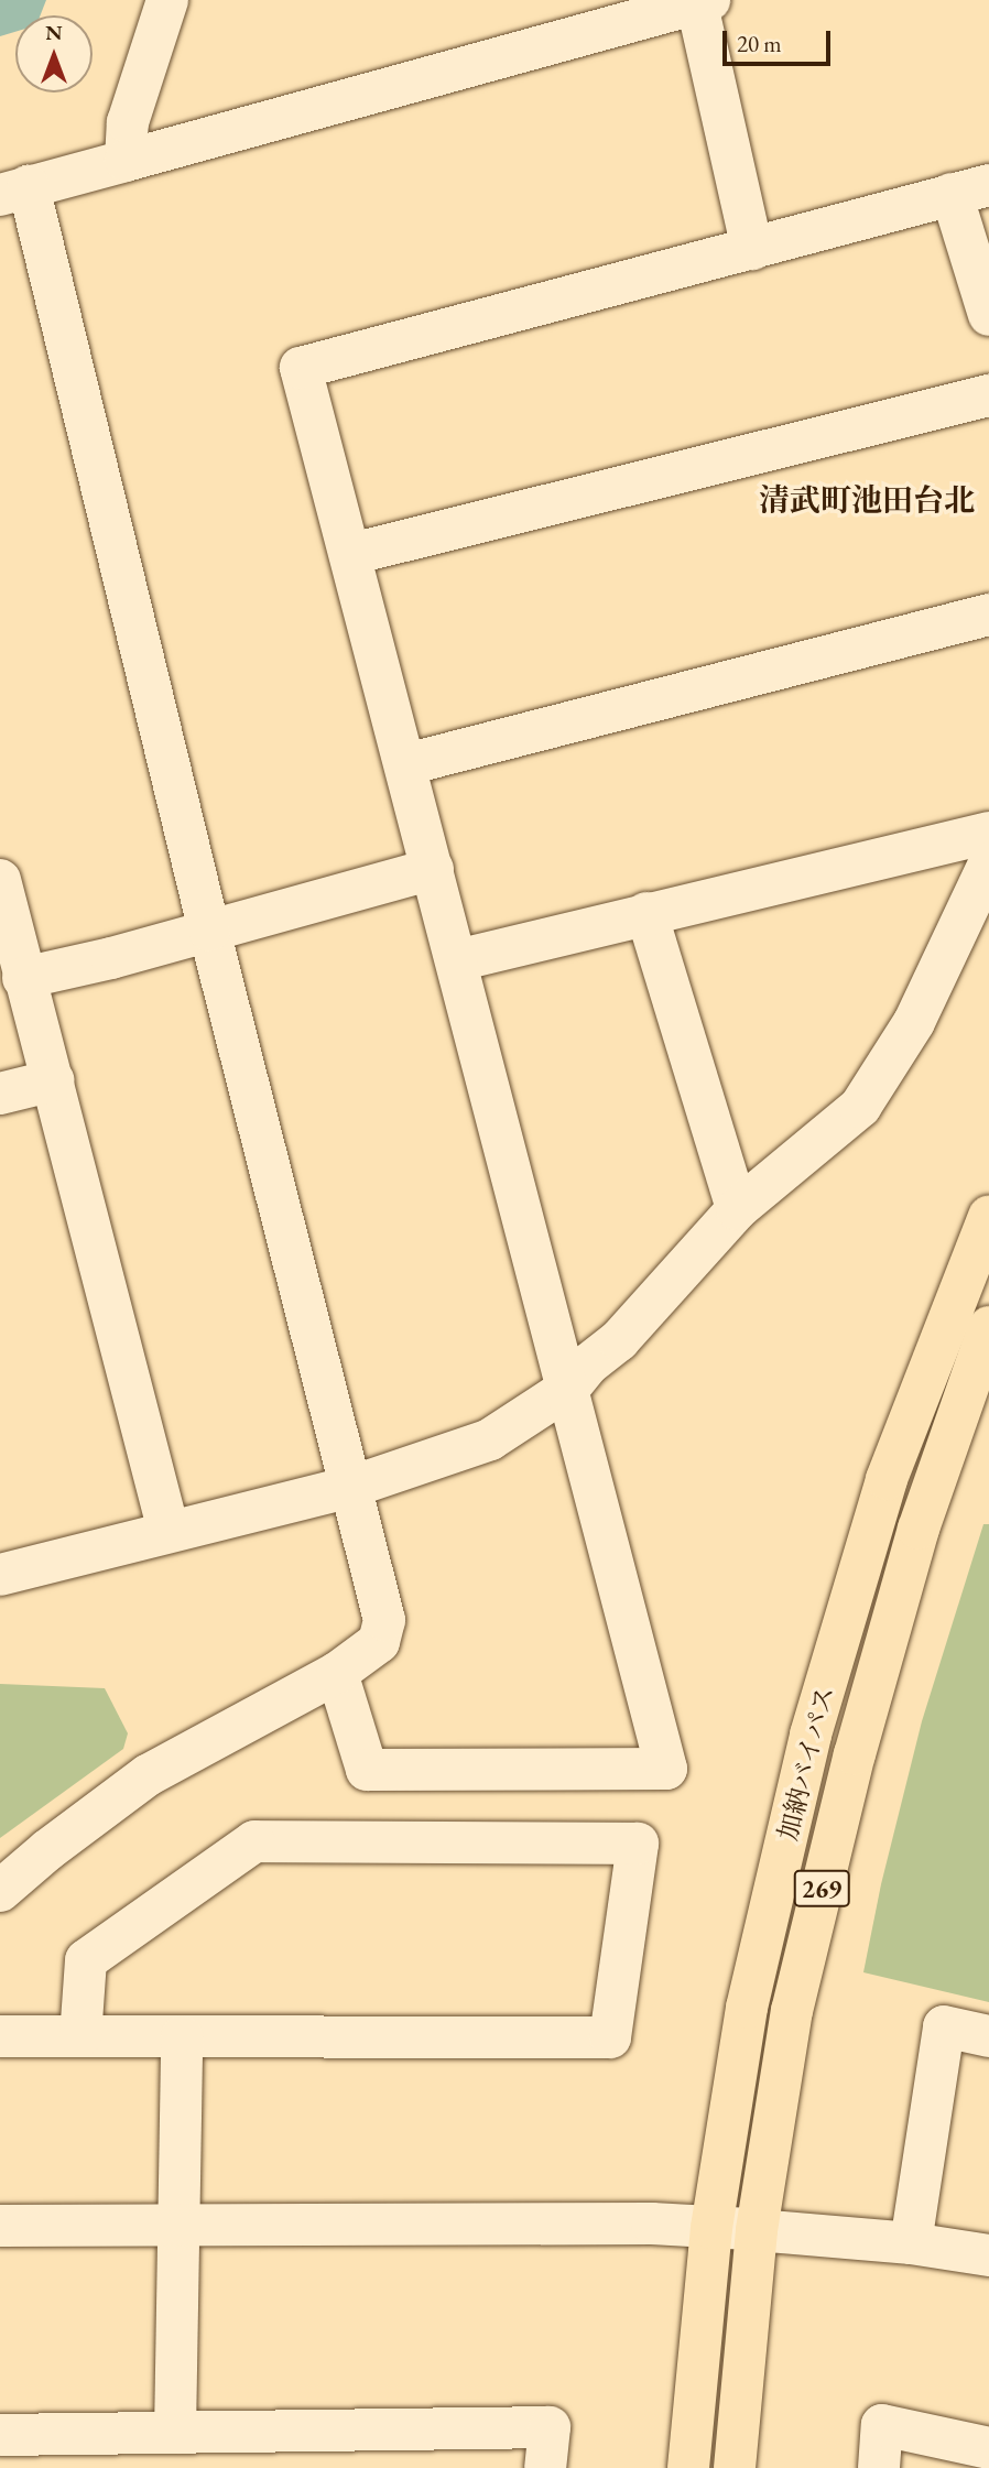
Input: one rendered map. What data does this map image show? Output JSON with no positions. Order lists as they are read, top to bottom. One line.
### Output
{"streets":{"highway":["加納バイパス","269"]},"districts":["清武町池田台北"],"scale_bar":"20 m","north":"top"}
